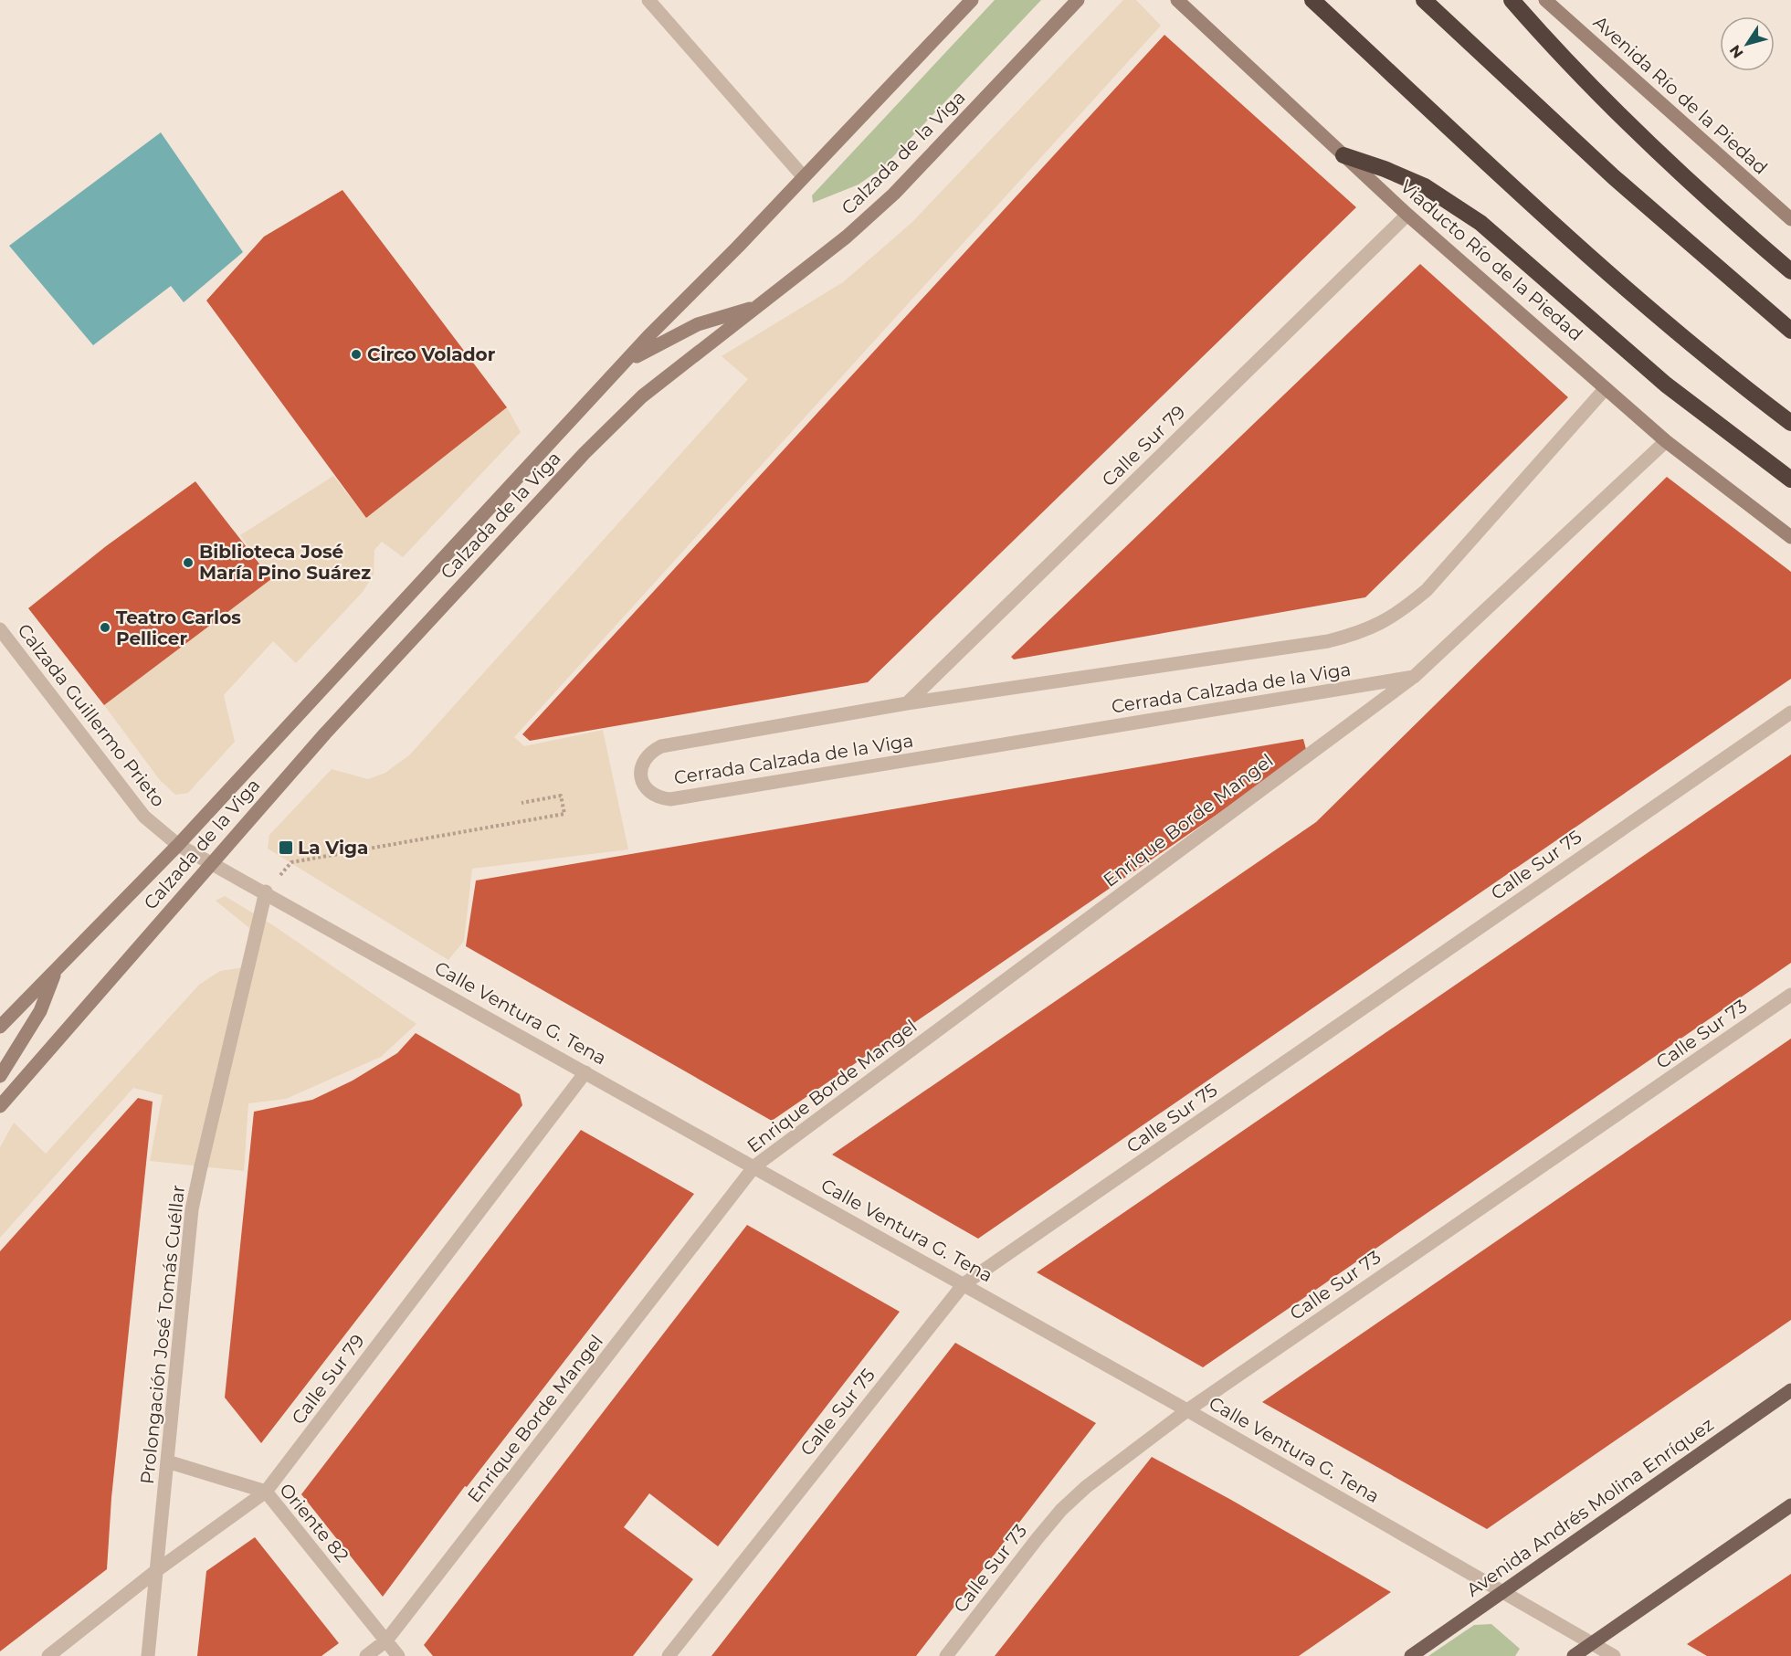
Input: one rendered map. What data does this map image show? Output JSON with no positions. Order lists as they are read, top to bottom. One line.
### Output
{"streets":{"main road":["Avenida Río de la Piedad","Calzada de la Viga","Viaducto Río de la Piedad","Avenida Andrés Molina Enríquez"],"street":["Calle Sur 79","Cerrada Calzada de la Viga","Calzada Guillermo Prieto","Enrique Borde Mangel","Calle Sur 75","Calle Ventura G. Tena","Calle Sur 73","Prolongación José Tomás Cuéllar","Oriente 82"]},"crossings":[["Calzada de la Viga","Calzada Guillermo Prieto"],["Calzada de la Viga","Calle Ventura G. Tena"],["Viaducto Río de la Piedad","Calle Sur 79"],["Viaducto Río de la Piedad","Cerrada Calzada de la Viga"],["Calle Sur 79","Cerrada Calzada de la Viga"],["Calle Sur 79","Calle Ventura G. Tena"],["Calle Sur 79","Prolongación José Tomás Cuéllar"],["Calle Sur 79","Oriente 82"],["Cerrada Calzada de la Viga","Enrique Borde Mangel"],["Calzada Guillermo Prieto","Calle Ventura G. Tena"],["Enrique Borde Mangel","Calle Ventura G. Tena"],["Enrique Borde Mangel","Oriente 82"],["Calle Sur 75","Calle Ventura G. Tena"],["Calle Ventura G. Tena","Calle Sur 73"],["Calle Ventura G. Tena","Prolongación José Tomás Cuéllar"],["Calle Ventura G. Tena","Avenida Andrés Molina Enríquez"],["Prolongación José Tomás Cuéllar","Oriente 82"]],"places":{"other":["Circo Volador","Biblioteca José María Pino Suárez","Teatro Carlos Pellicer"],"transit":["La Viga"]},"north":"bottom left"}
